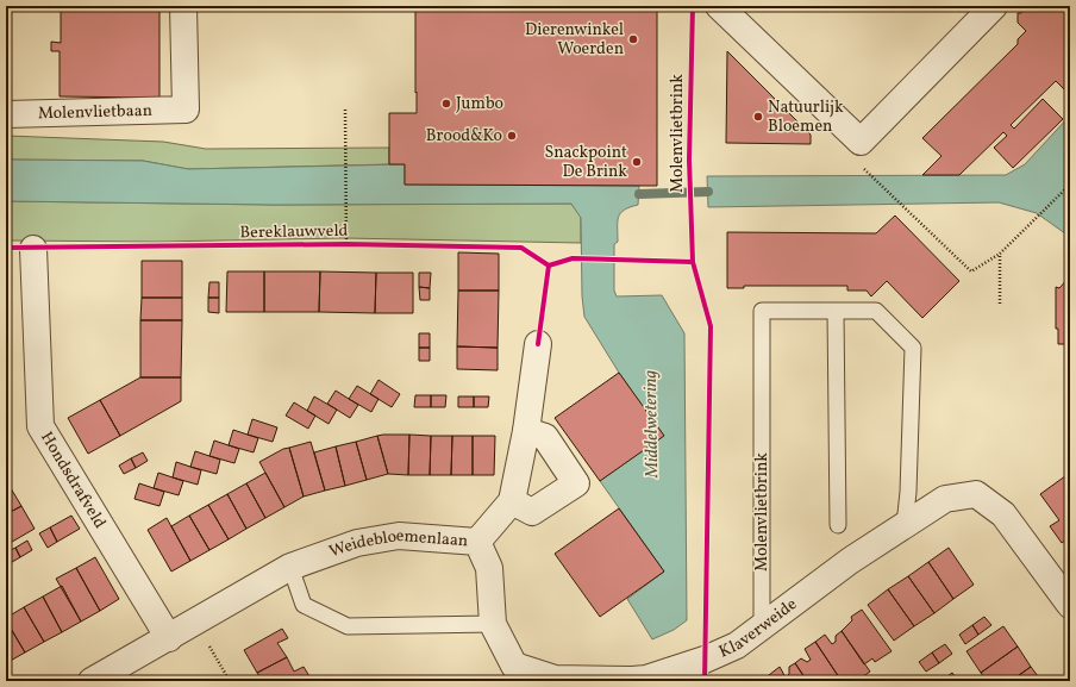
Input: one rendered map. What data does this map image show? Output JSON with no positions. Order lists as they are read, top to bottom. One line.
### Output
{"streets":{"street":["Molenvlietbaan","Hondsdrafveld","Weidebloemenlaan","Klaverweide"],"lane":["Molenvlietbrink"],"cycle path":["Bereklauwveld"]},"crossings":[["Molenvlietbrink","Klaverweide"],["Hondsdrafveld","Weidebloemenlaan"]],"water":["Middelwetering"],"places":["Dierenwinkel Woerden","Jumbo","Natuurlijk Bloemen","Brood&Ko","Snackpoint De Brink"]}
